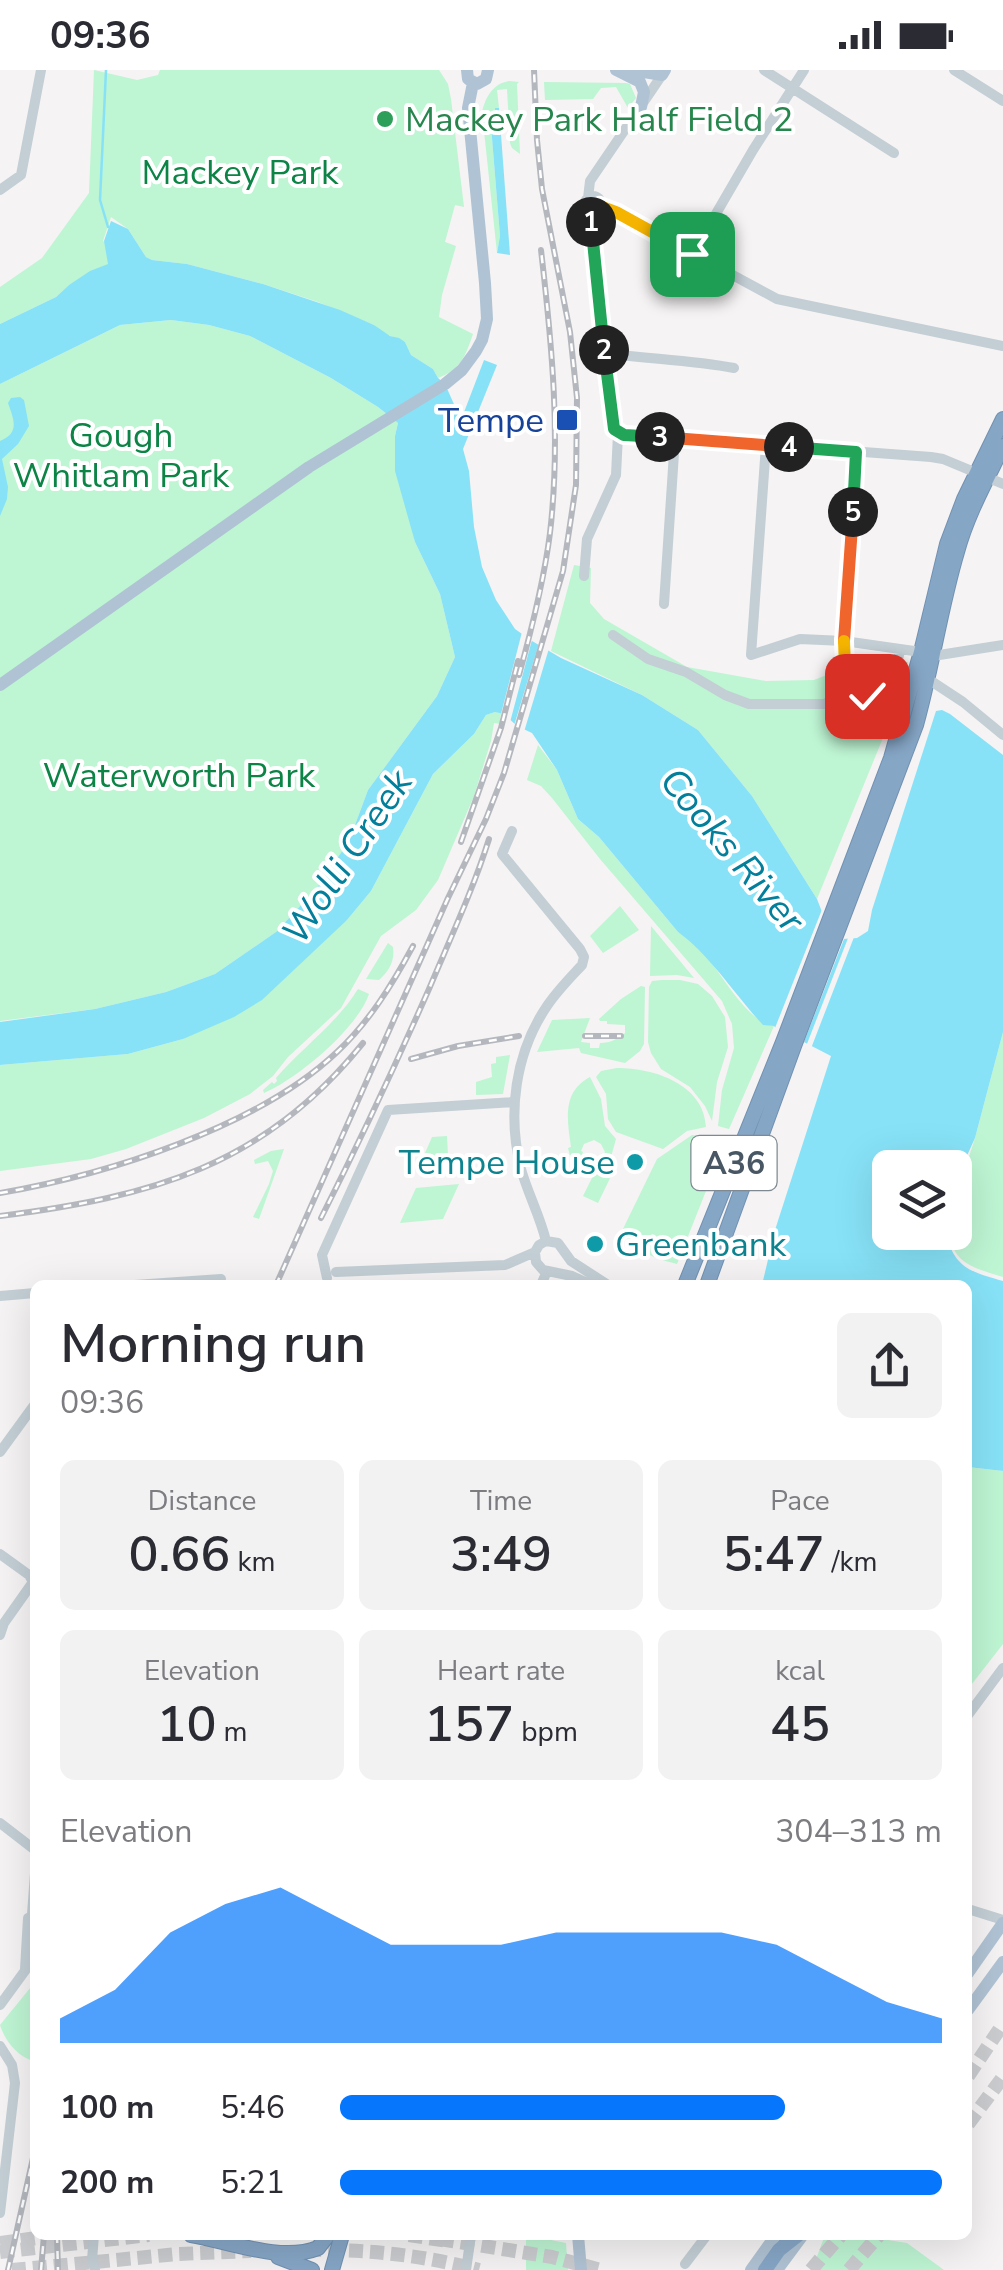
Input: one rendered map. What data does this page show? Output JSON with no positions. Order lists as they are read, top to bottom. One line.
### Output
{"streets":{"highway":["A36"]},"water":["Cooks River","Wolli Creek"],"parks":["Mackey Park","Gough Whitlam Park","Waterworth Park"],"places":{"other":["Mackey Park Half Field 2","Tempe House","Greenbank"],"transit":["Tempe"]},"page":{"status":"09:36","pins":["1","2","3","4","5"],"heading":["Morning run","09:36"],"stats":[["Distance","0.66 km"],["Time","3:49"],["Pace","5:47 /km"],["Elevation","10 m"],["Heart rate","157 bpm"],["kcal","45"]],"chart":["Elevation","304–313 m"],"list":[{"name":"100 m","note":"5:46"},{"name":"200 m","note":"5:21"}]}}
